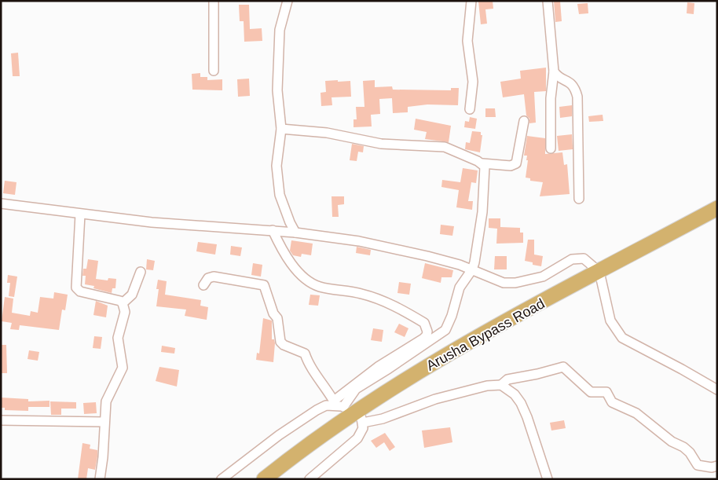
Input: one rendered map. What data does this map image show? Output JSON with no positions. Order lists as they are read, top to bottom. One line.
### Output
{"streets":{"main road":["Arusha Bypass Road"]}}
